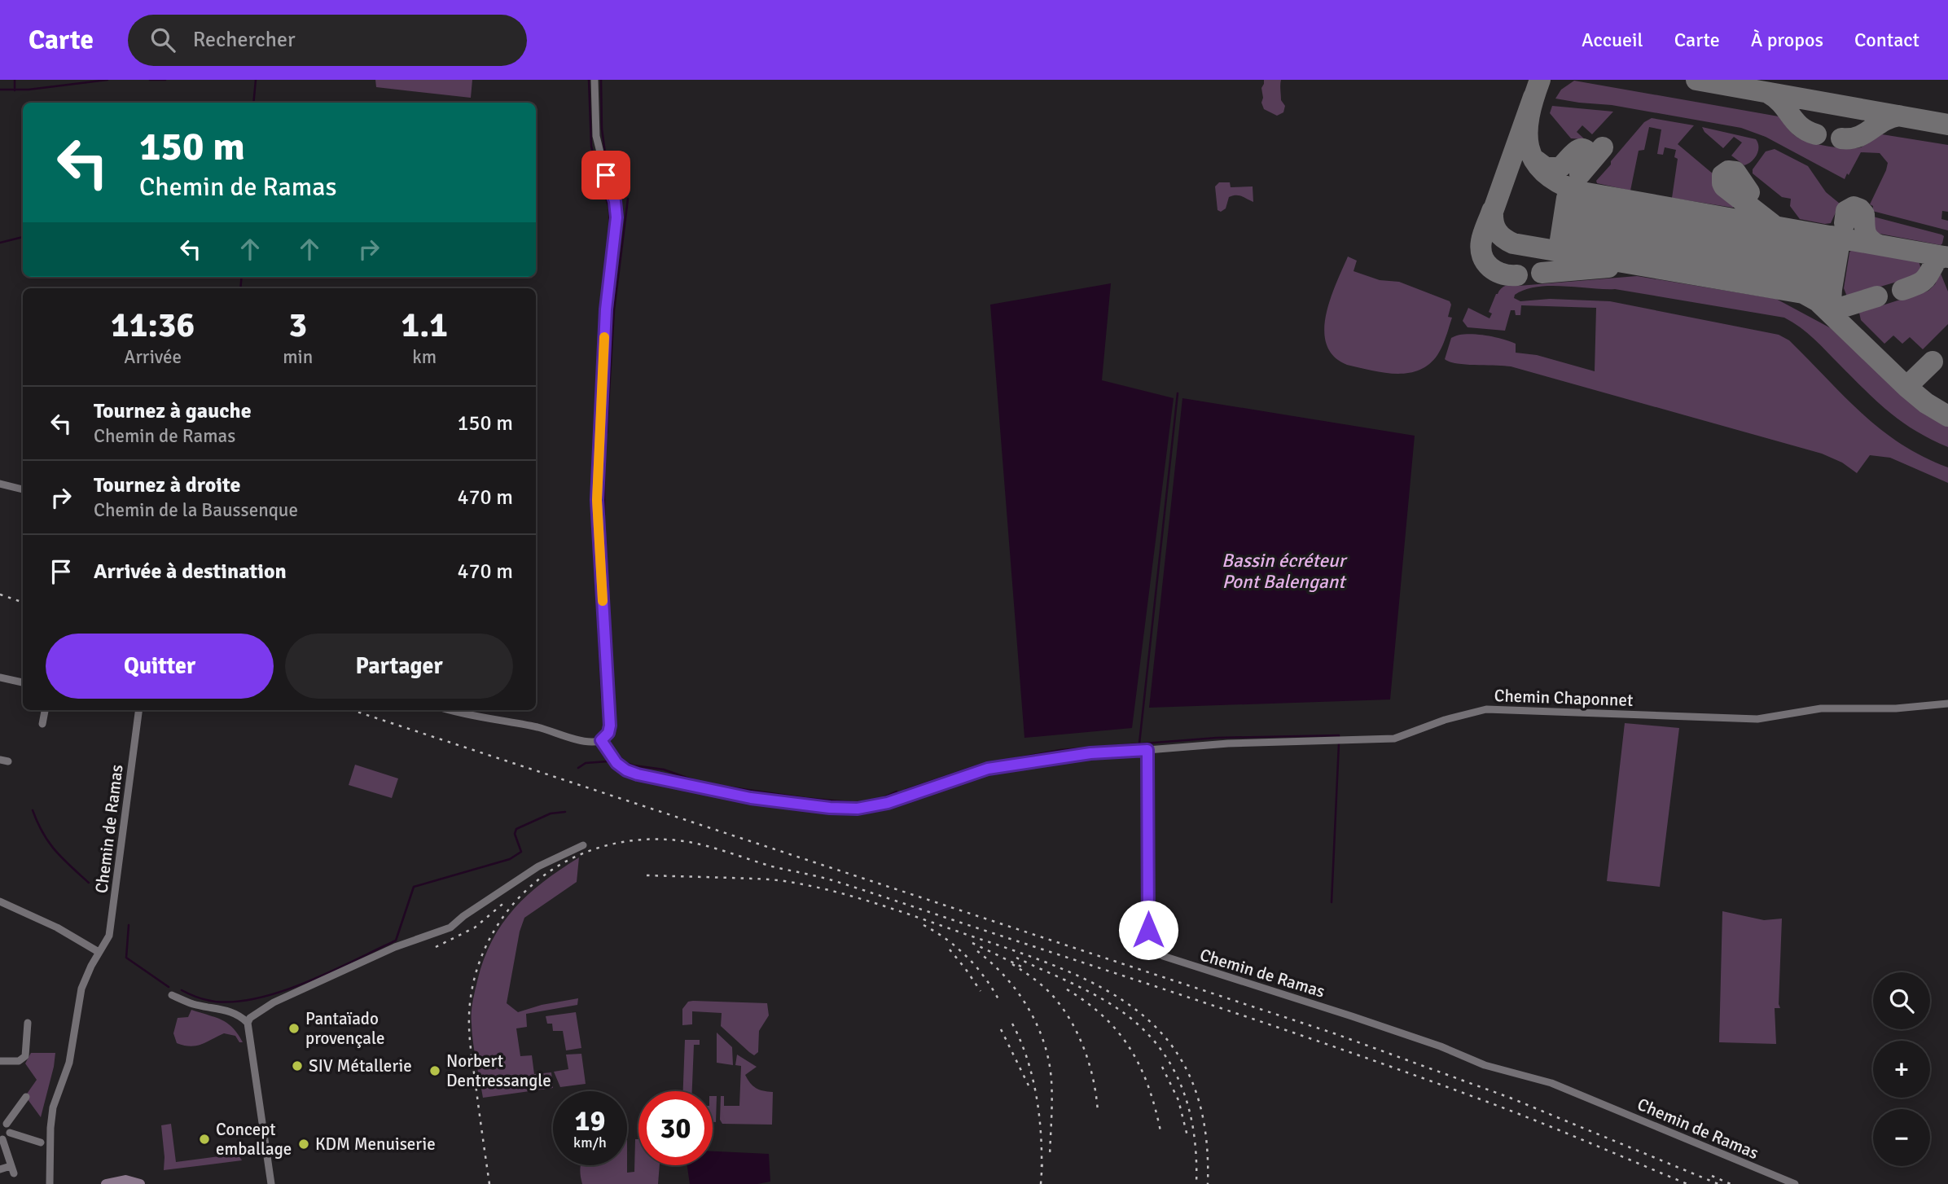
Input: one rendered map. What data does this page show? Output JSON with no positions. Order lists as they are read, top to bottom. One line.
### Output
{"streets":{"street":["Chemin Chaponnet","Chemin de Ramas"]},"crossings":[["Chemin Chaponnet","Chemin de Ramas"]],"water":["Bassin écréteur Pont Balengant"],"places":["Pantaïado provençale","SIV Métallerie","Norbert Dentressangle","Concept emballage","KDM Menuiserie"],"page":{"header":"Carte","search":"Rechercher","nav":["Accueil","Carte","À propos","Contact"],"turn":["150 m","Chemin de Ramas"],"eta":["11:36","Arrivée","3","min","1.1","km"],"list":[{"name":"Tournez à gauche","note":"Chemin de Ramas","value":"150 m"},{"name":"Tournez à droite","note":"Chemin de la Baussenque","value":"470 m"},{"name":"Arrivée à destination","value":"470 m"}],"buttons":["Quitter","Partager"],"map_buttons":["+","−"],"speed":"19 km/h","limit":"30"}}
